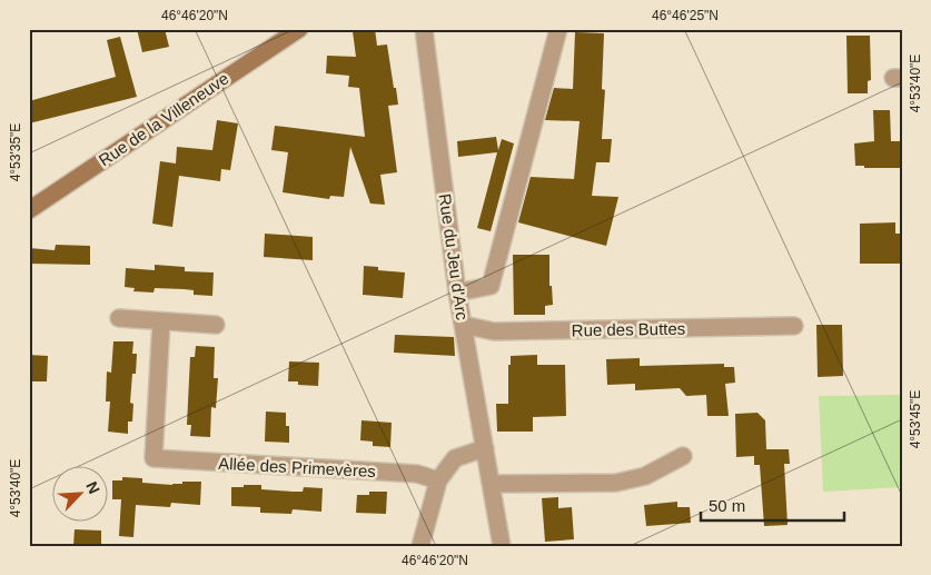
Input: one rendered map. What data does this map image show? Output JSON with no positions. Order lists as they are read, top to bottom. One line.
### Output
{"streets":{"main road":["Rue de la Villeneuve"],"street":["Rue du Jeu d'Arc","Rue des Buttes","Allée des Primevères"]},"crossings":[["Rue du Jeu d'Arc","Rue des Buttes"]],"scale_bar":"50 m","north":"top right","coordinates":["46°46'20\"N","46°46'25\"N","4°53'40\"E","4°53'35\"E","4°53'45\"E"]}
